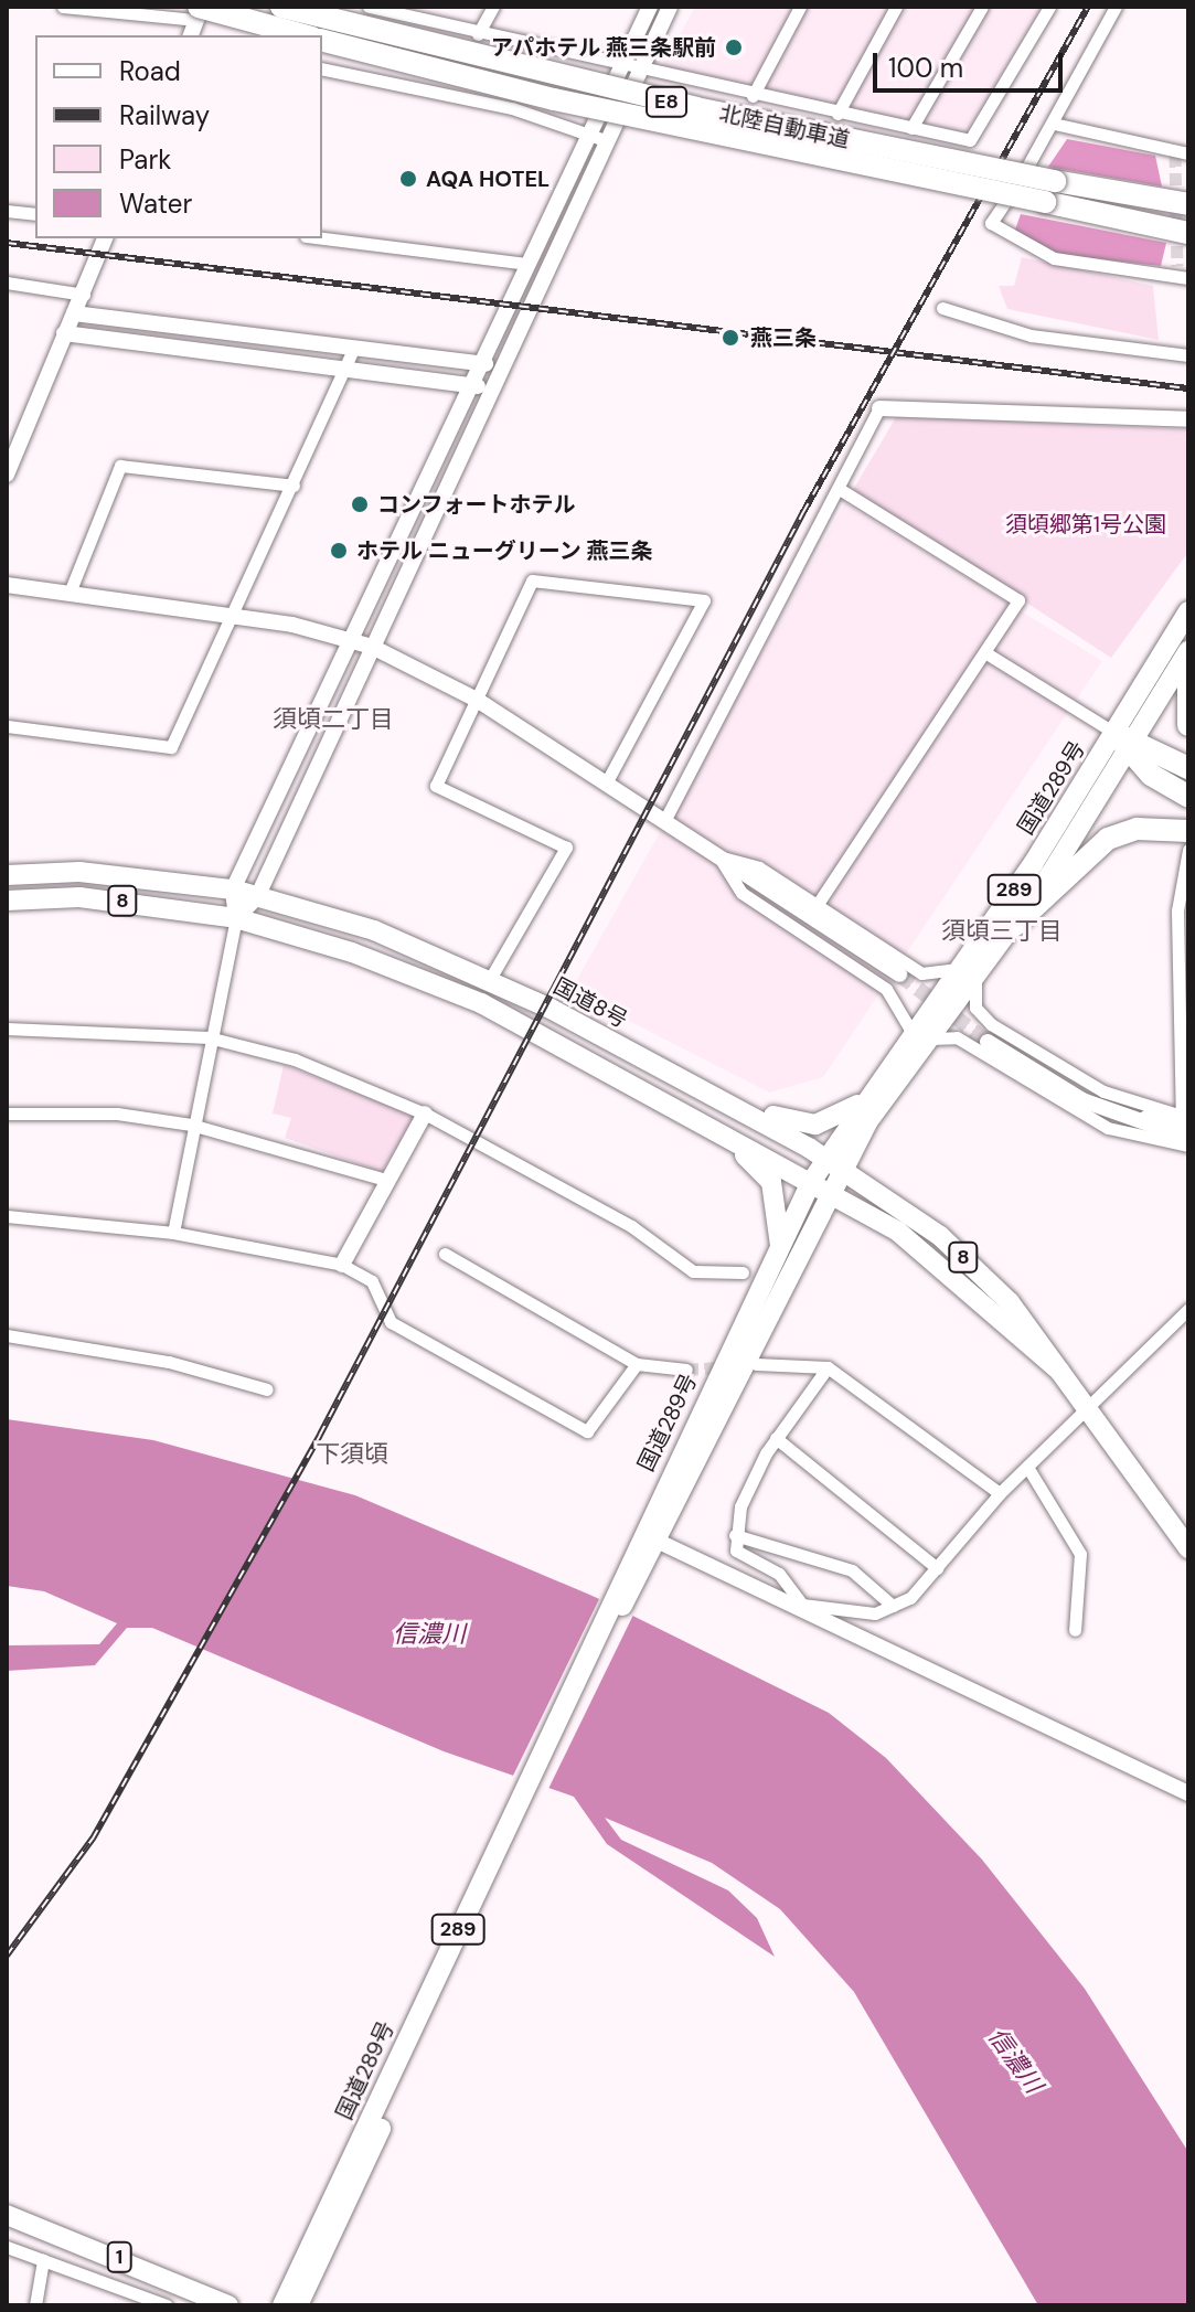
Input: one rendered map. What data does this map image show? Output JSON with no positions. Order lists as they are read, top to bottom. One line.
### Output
{"streets":{"highway":["E8","北陸自動車道"],"main road":["国道289号","289","8","国道8号","1"]},"crossings":[["国道289号","国道8号"]],"districts":["須頃二丁目","須頃三丁目","下須頃"],"water":["信濃川"],"parks":["須頃郷第1号公園"],"places":["アパホテル 燕三条駅前","AQA HOTEL","燕三条","コンフォートホテル","ホテル ニューグリーン 燕三条"],"legend":["Road","Railway","Park","Water"],"scale_bar":"100 m"}
